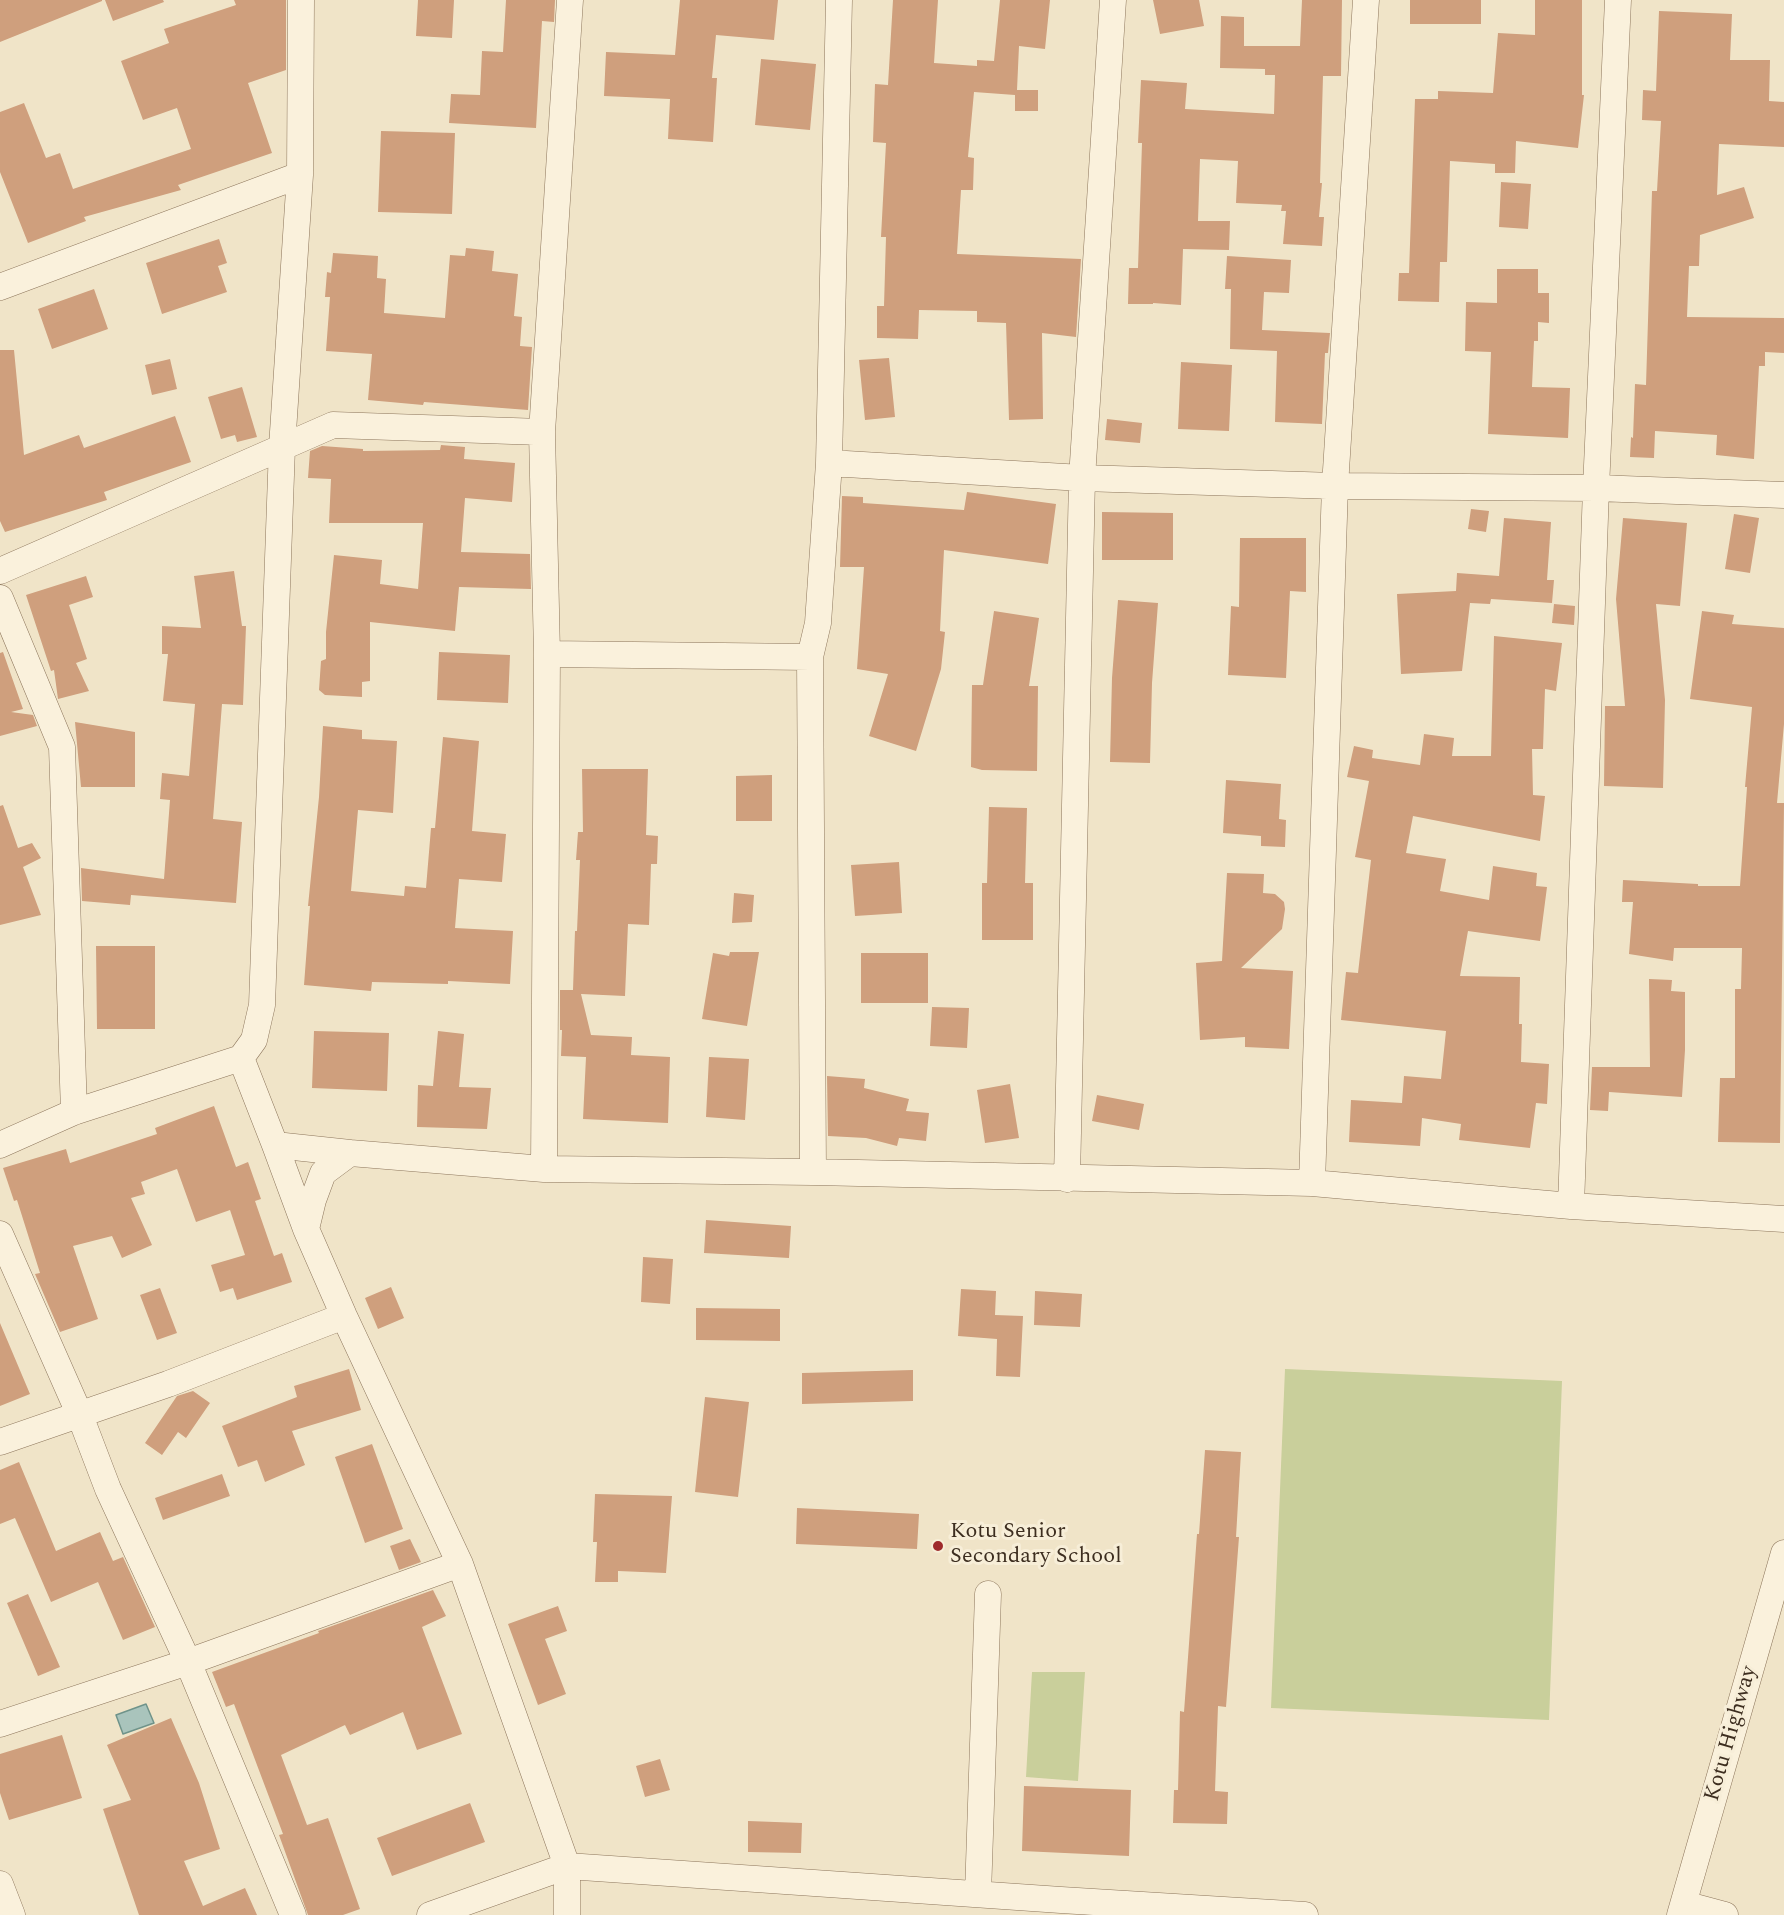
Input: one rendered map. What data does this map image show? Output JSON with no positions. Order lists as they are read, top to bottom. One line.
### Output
{"streets":{"street":["Kotu Highway"]},"places":["Kotu Senior Secondary School"]}
